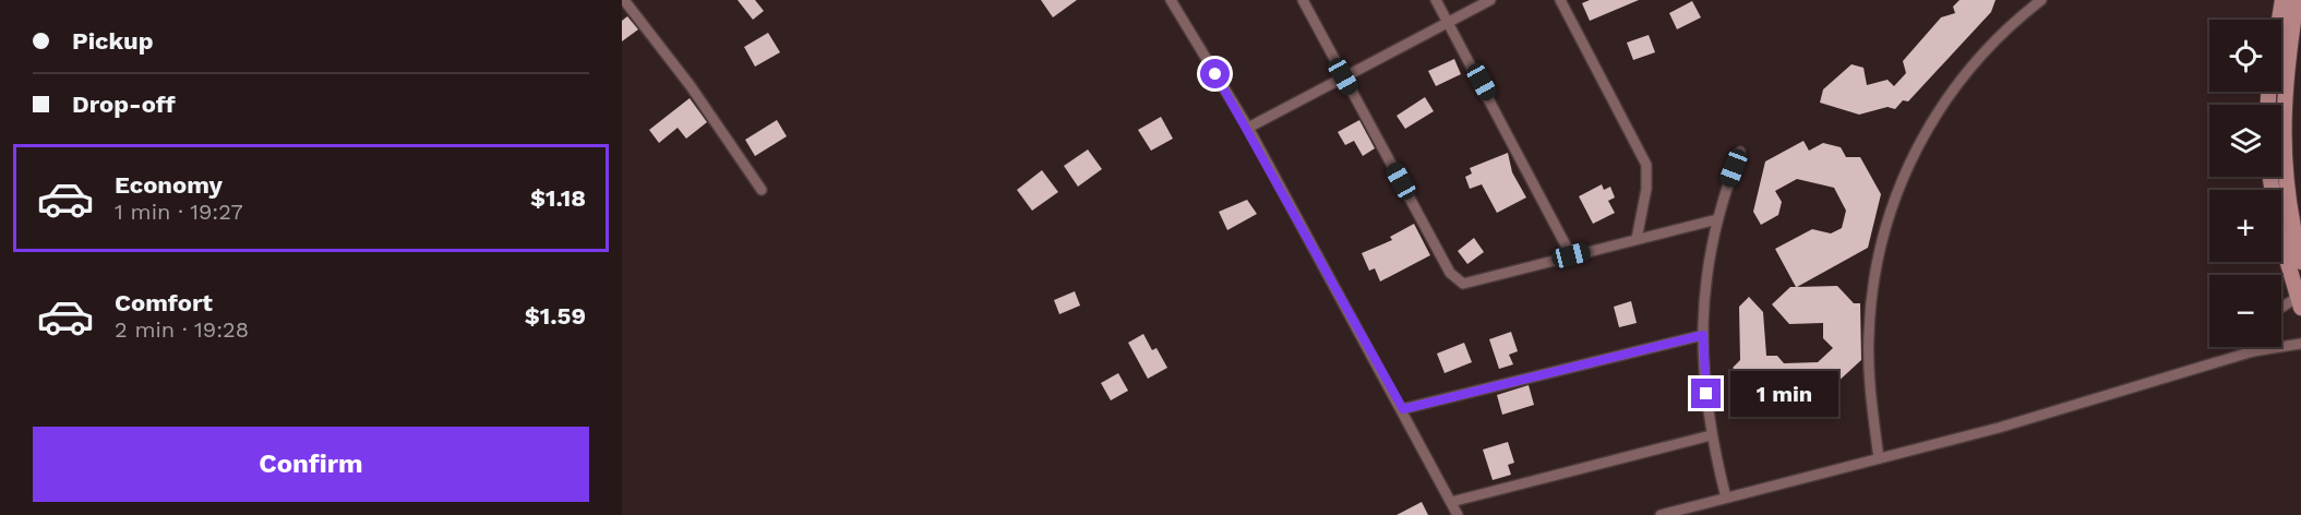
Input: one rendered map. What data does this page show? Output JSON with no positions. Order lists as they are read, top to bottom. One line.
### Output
{"page":{"banner":["Pickup","Drop-off"],"map_buttons":["+","−"],"list":[{"name":"Economy","note":"1 min · 19:27","value":"$1.18"},{"name":"Comfort","note":"2 min · 19:28","value":"$1.59"}],"bubble":"1 min","buttons":"Confirm"}}
